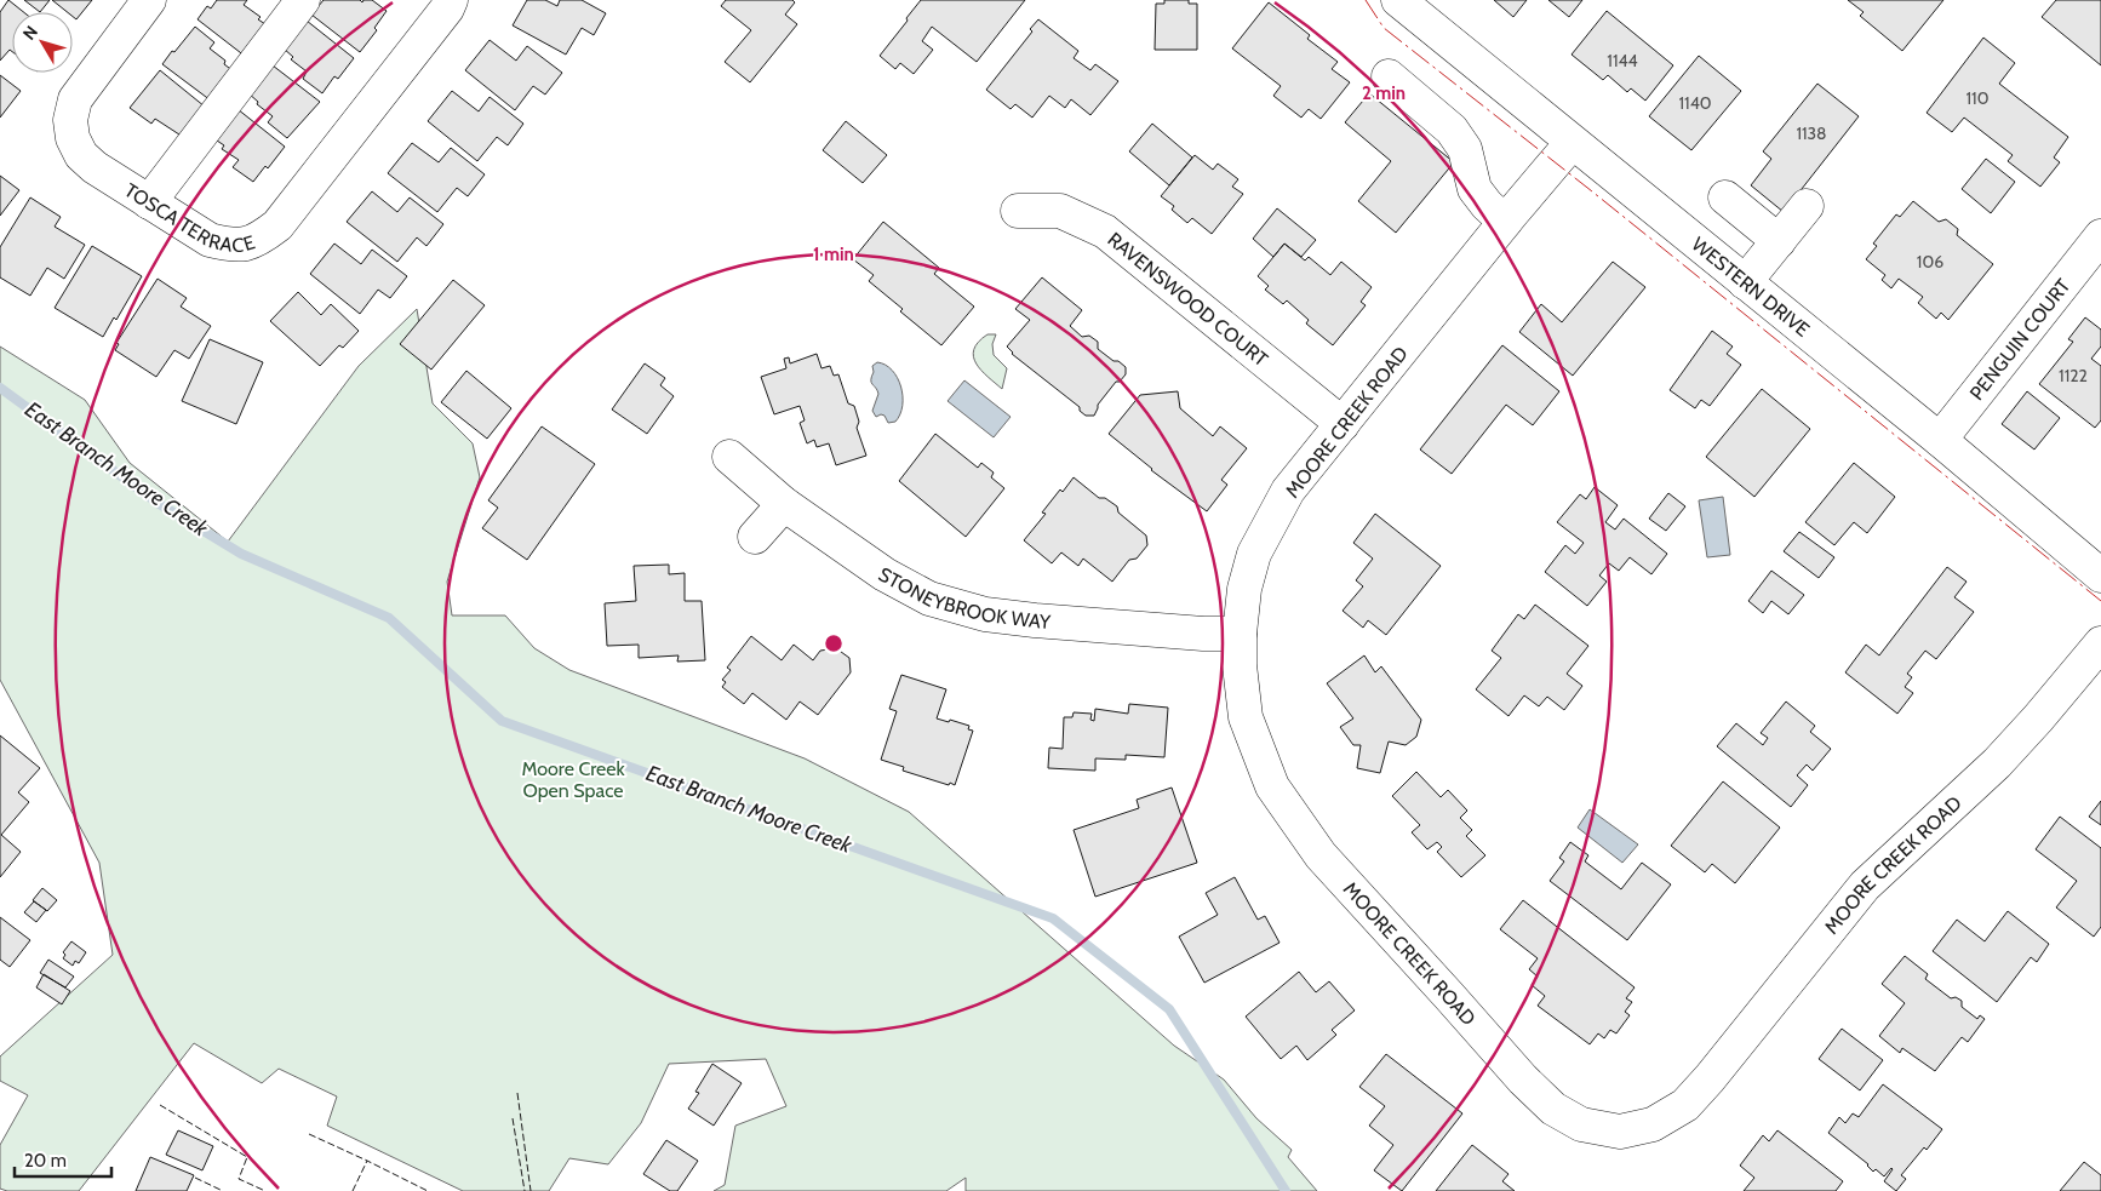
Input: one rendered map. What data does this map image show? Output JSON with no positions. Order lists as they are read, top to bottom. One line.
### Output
{"streets":{"street":["TOSCA TERRACE","WESTERN DRIVE","RAVENSWOOD COURT","PENGUIN COURT","MOORE CREEK ROAD","STONEYBROOK WAY"]},"crossings":[["WESTERN DRIVE","PENGUIN COURT"],["WESTERN DRIVE","MOORE CREEK ROAD"],["RAVENSWOOD COURT","MOORE CREEK ROAD"],["MOORE CREEK ROAD","STONEYBROOK WAY"]],"water":["East Branch Moore Creek"],"parks":["Moore Creek Open Space"],"house_numbers":["1144","110","1140","1138","106","1122"],"scale_bar":"20 m","north":"top left","rings":["2 min","1 min"]}
